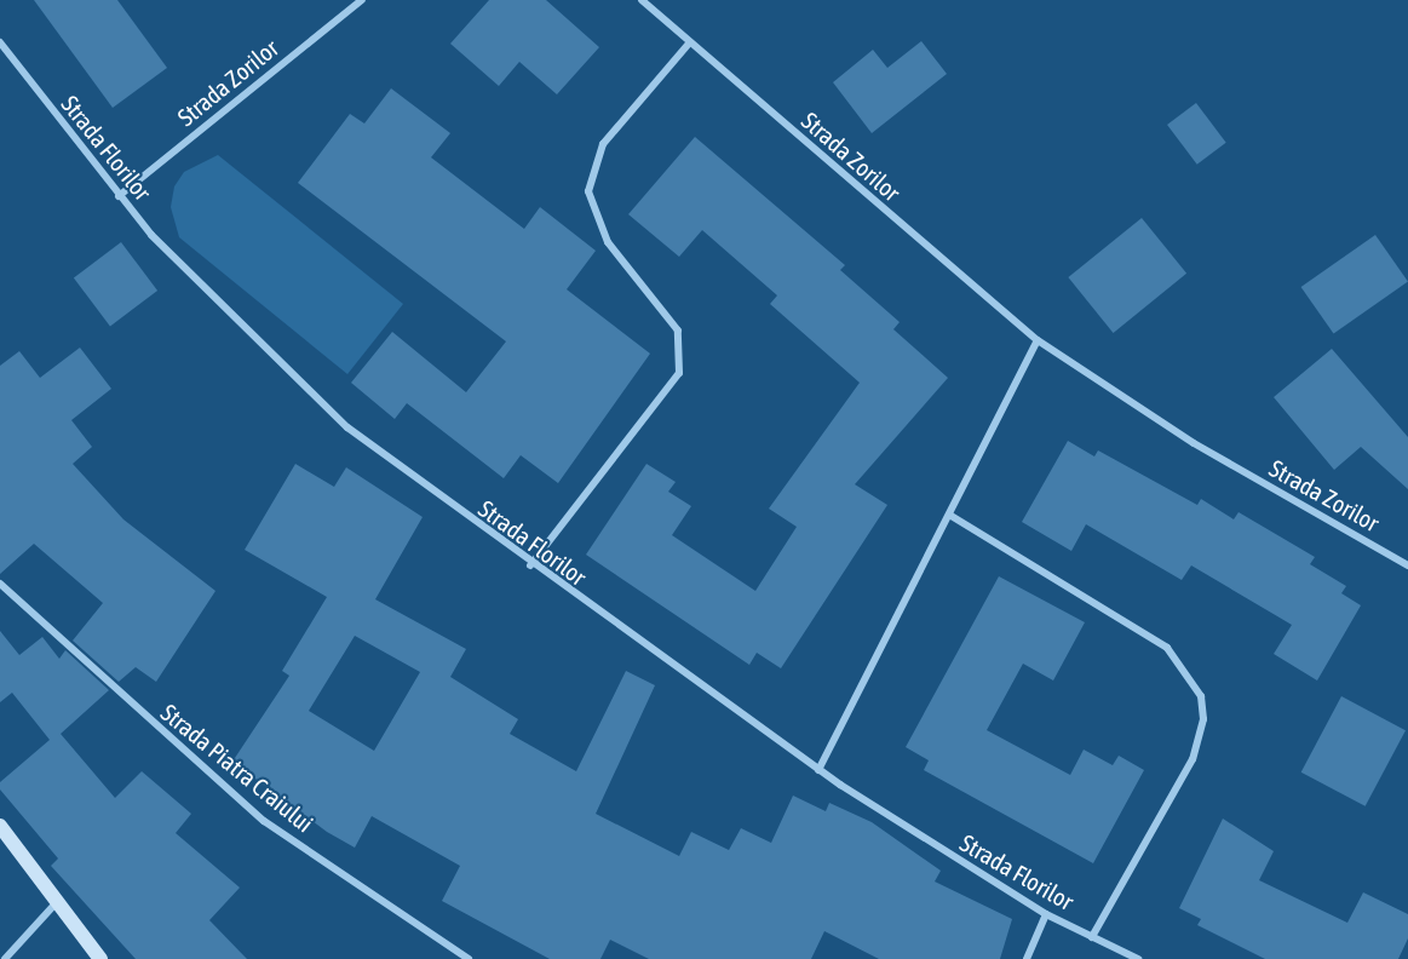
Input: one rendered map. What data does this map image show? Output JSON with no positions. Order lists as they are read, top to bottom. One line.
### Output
{"streets":{"street":["Strada Zorilor","Strada Florilor","Strada Piatra Craiului"]},"crossings":[["Strada Zorilor","Strada Florilor"]]}
